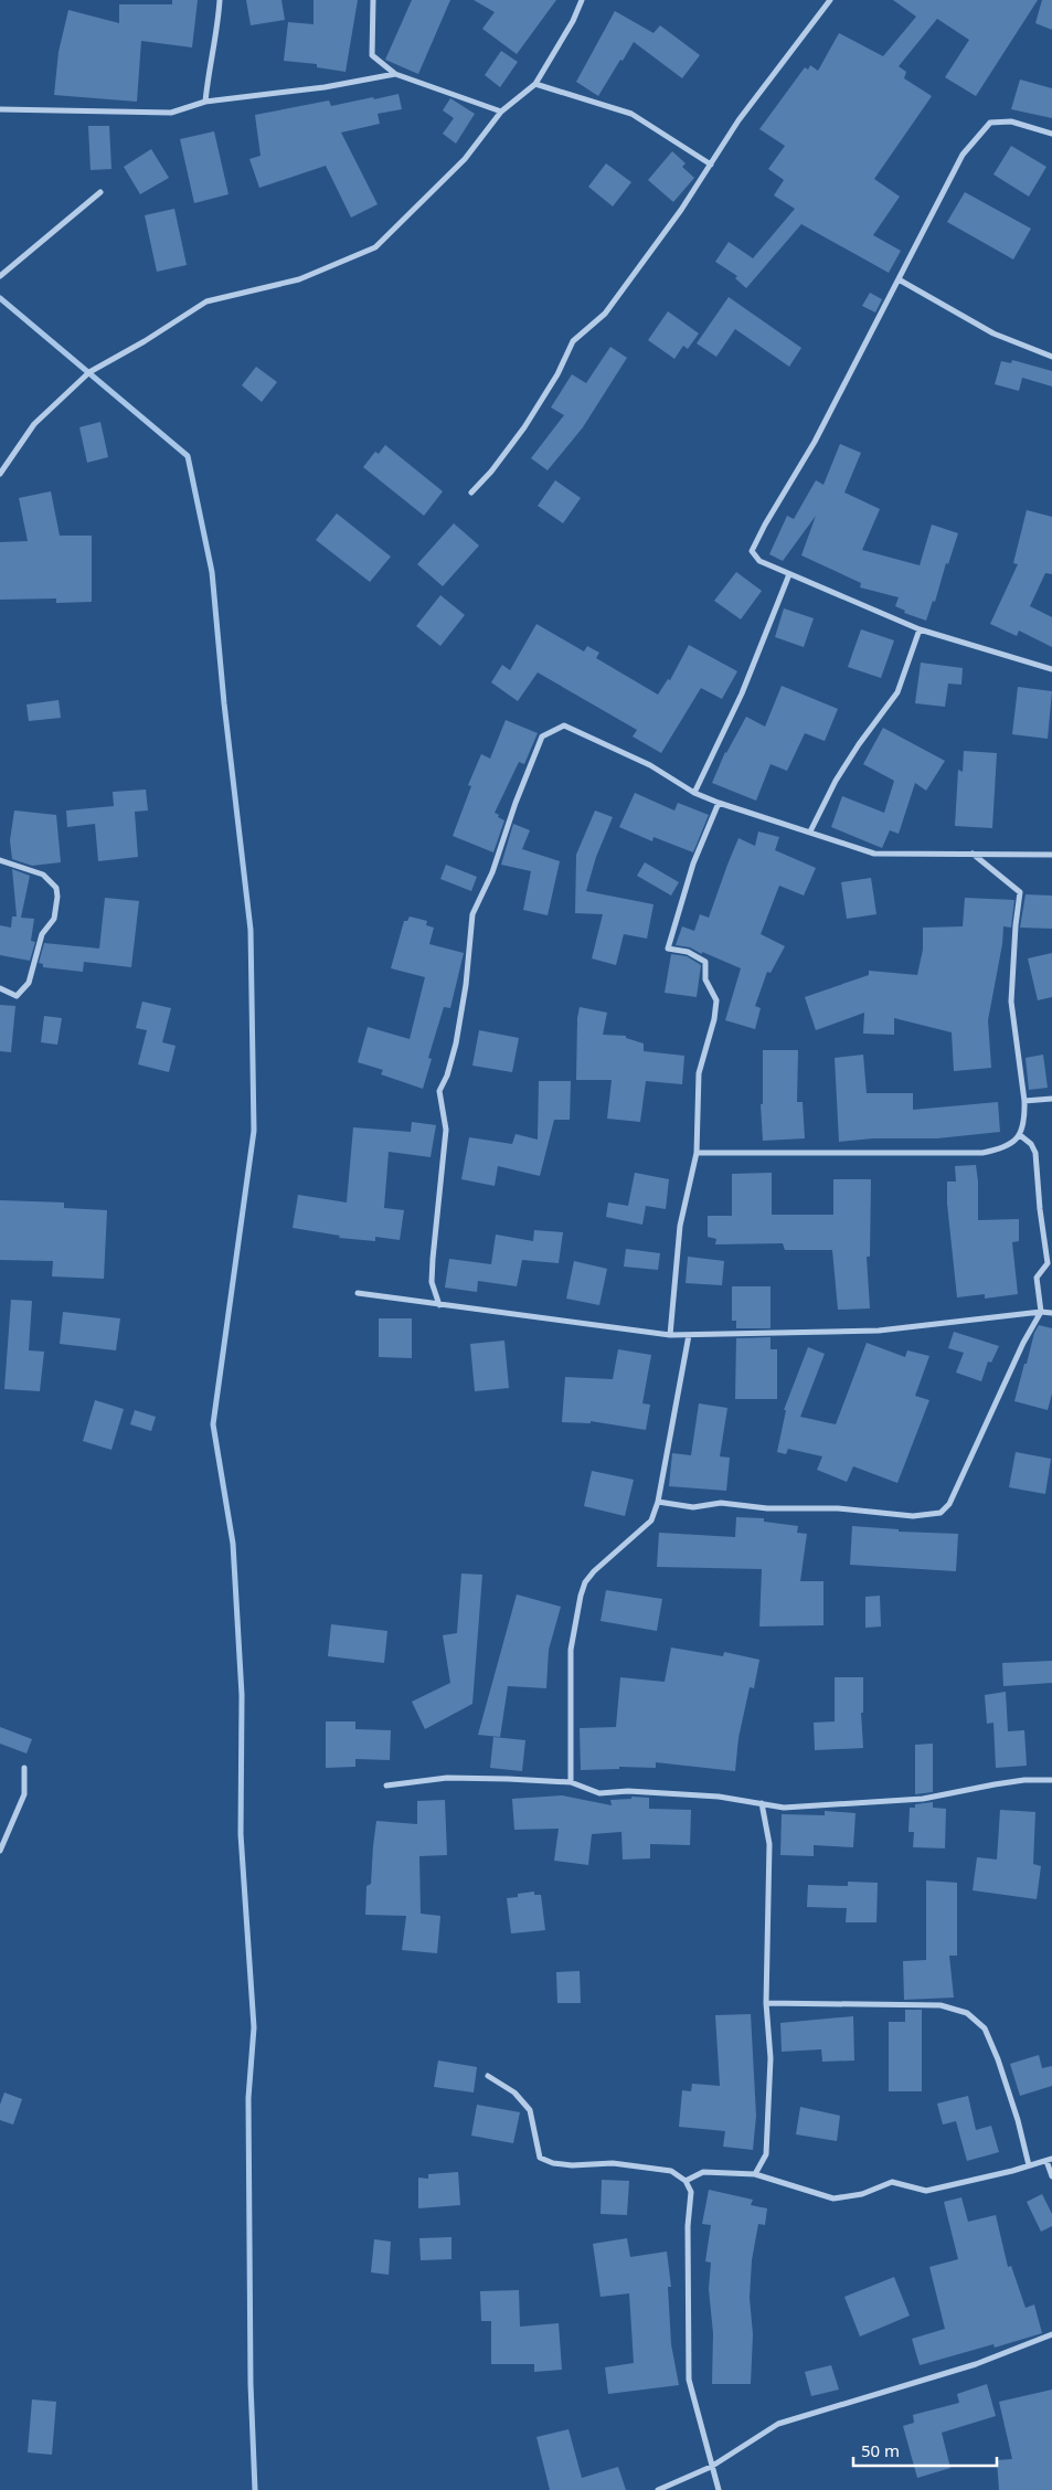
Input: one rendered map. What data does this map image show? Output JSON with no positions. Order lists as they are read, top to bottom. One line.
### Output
{"scale_bar":"50 m"}
